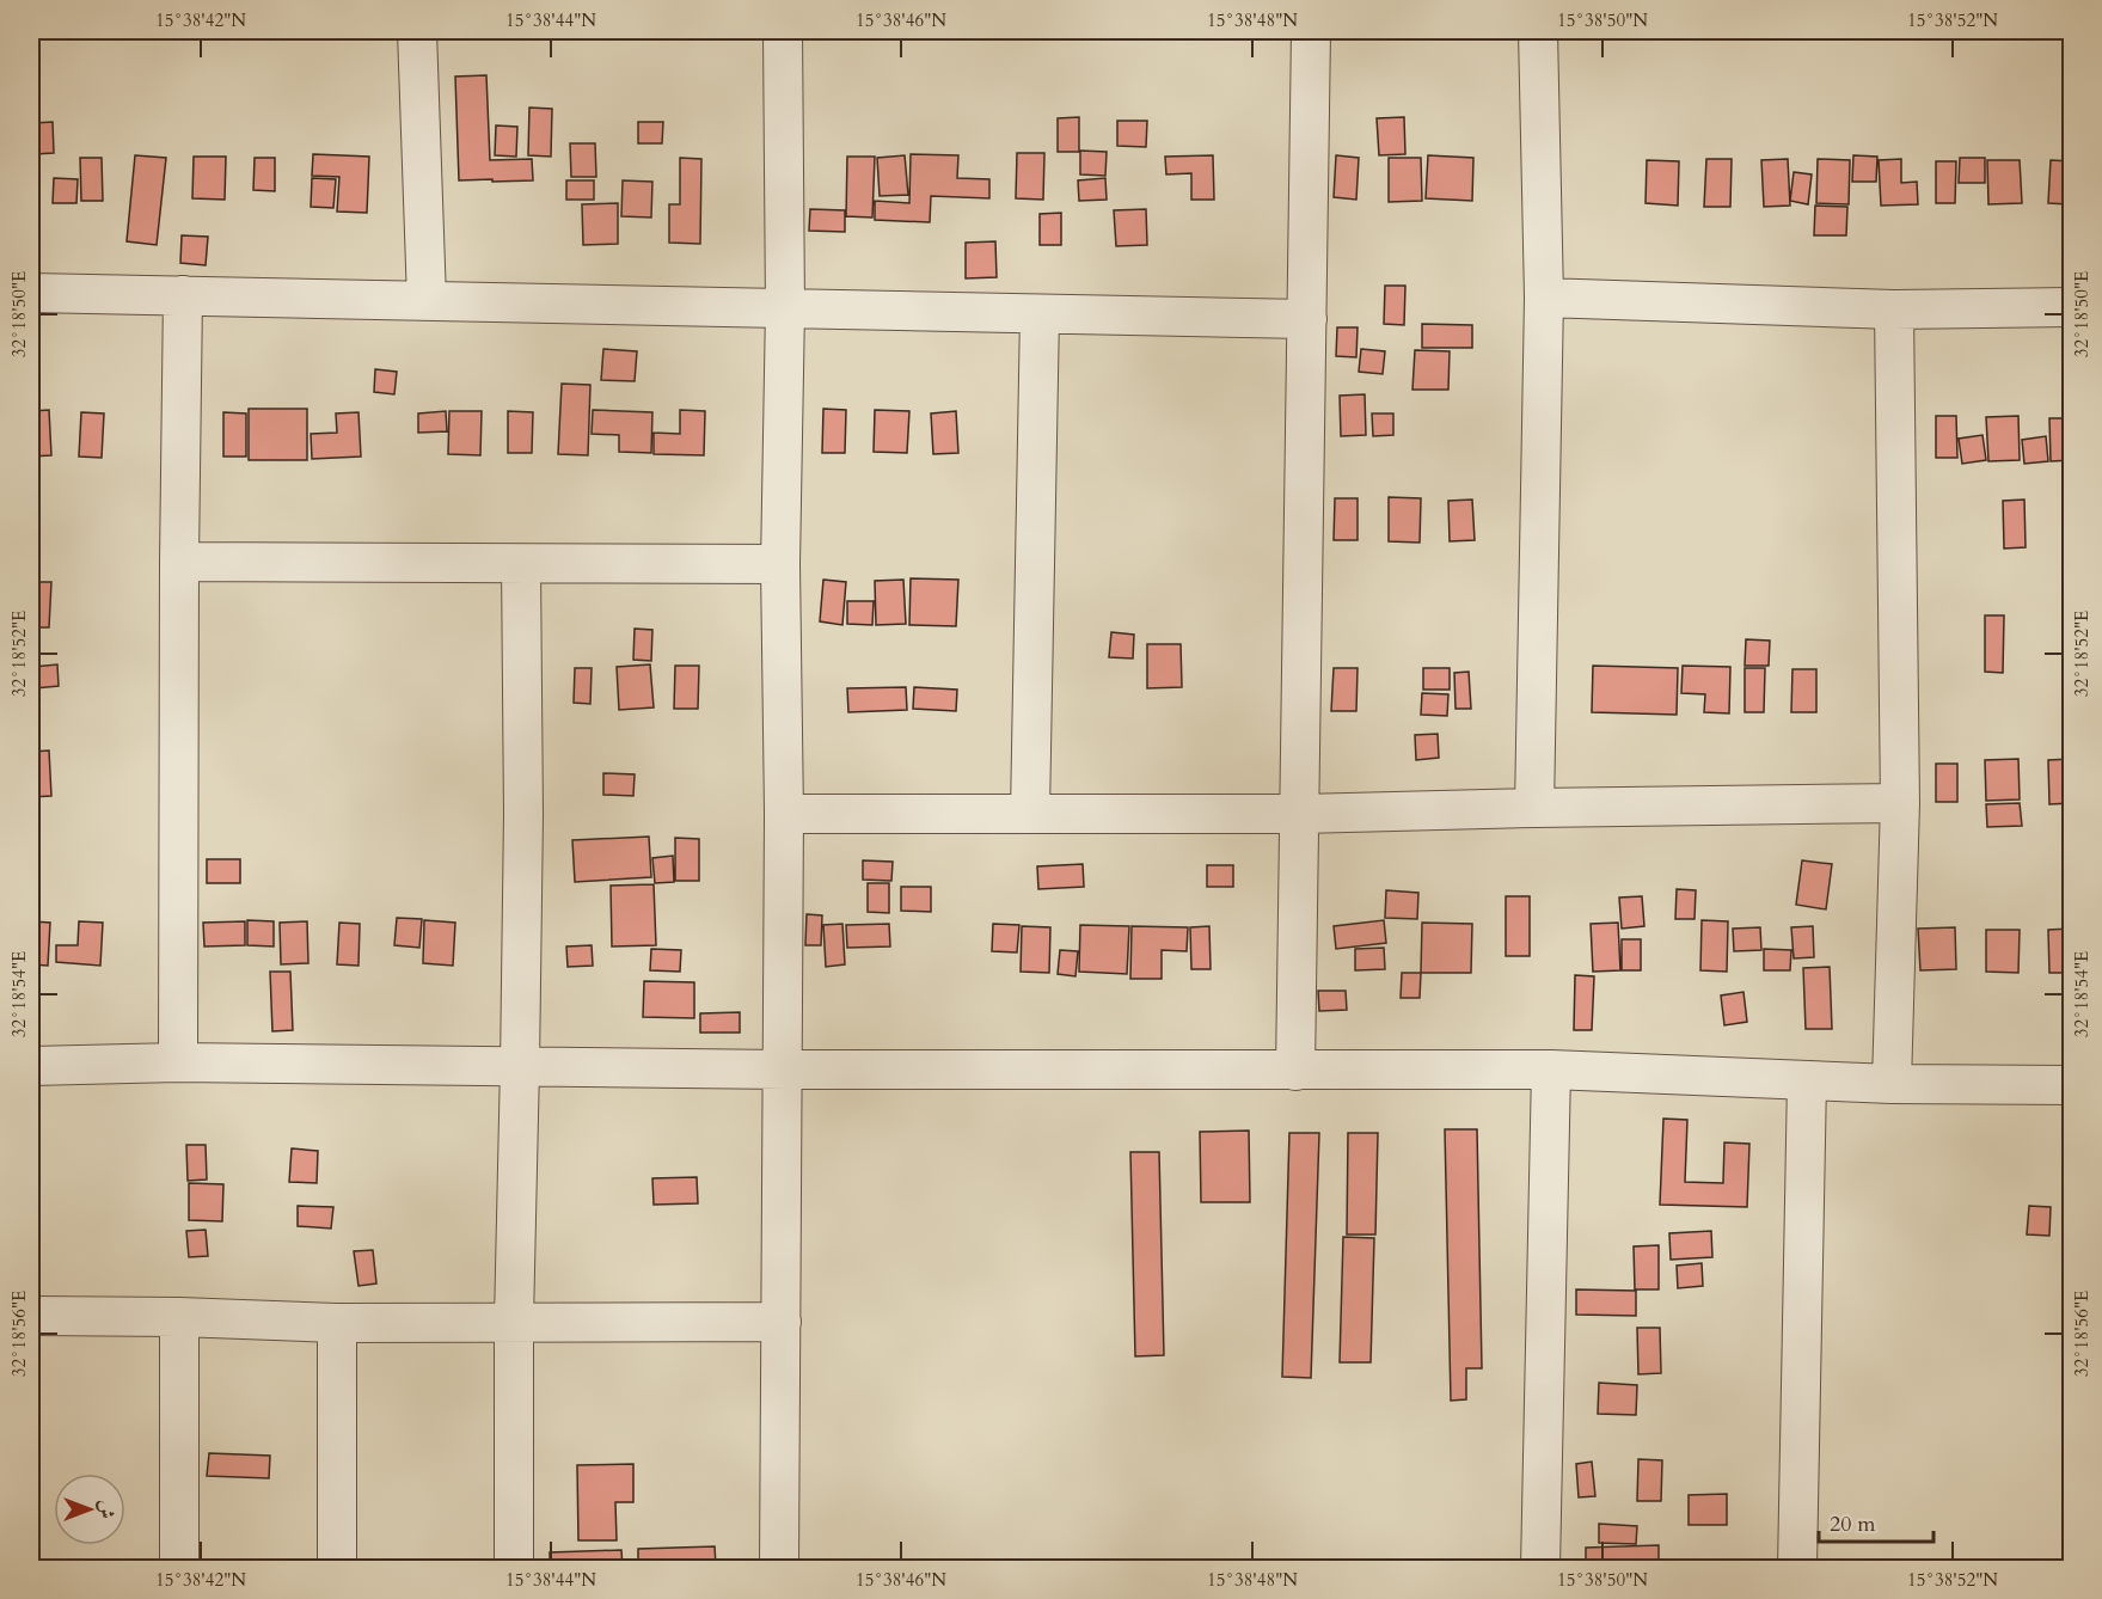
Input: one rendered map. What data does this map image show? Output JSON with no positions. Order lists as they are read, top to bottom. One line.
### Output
{"scale_bar":"20 m","north":"right","coordinates":["15°38'42\"N","15°38'44\"N","15°38'46\"N","15°38'48\"N","15°38'50\"N","15°38'52\"N","32°18'50\"E","32°18'52\"E","32°18'54\"E","32°18'56\"E"]}
